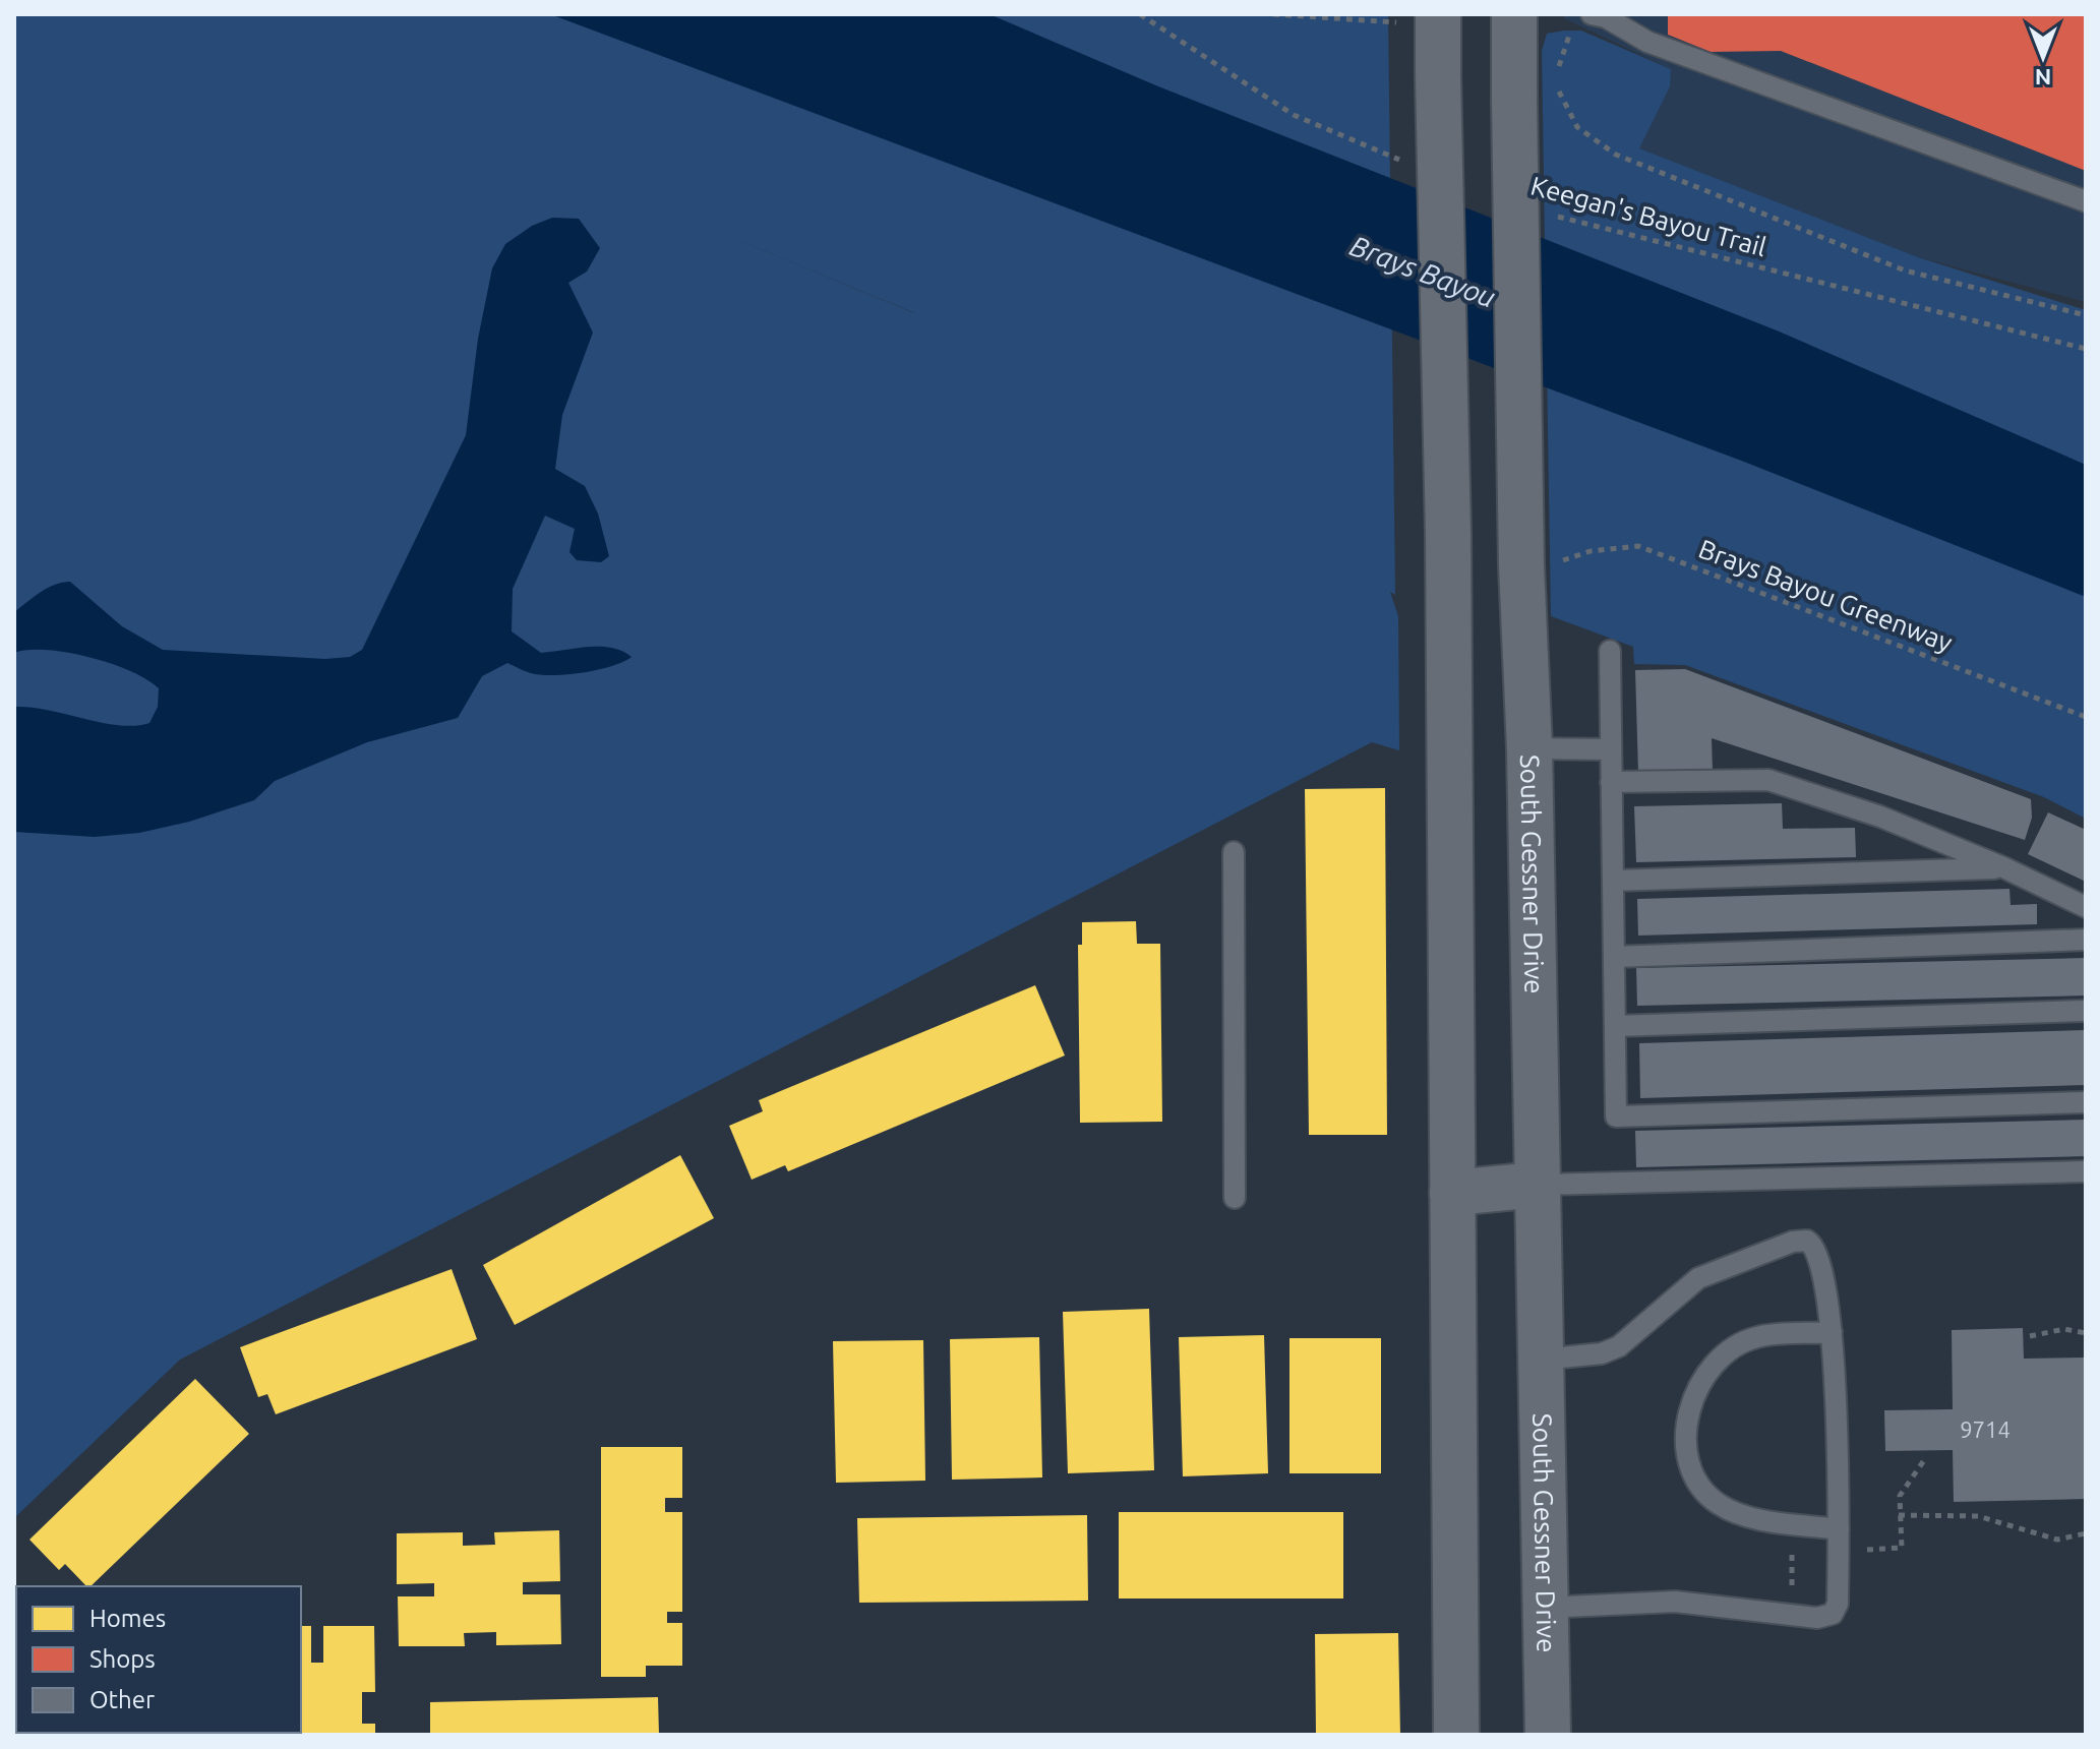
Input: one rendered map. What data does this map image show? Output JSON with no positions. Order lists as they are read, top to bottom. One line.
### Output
{"streets":{"main road":["South Gessner Drive"],"path":["Keegan's Bayou Trail","Brays Bayou Greenway"]},"crossings":[["Brays Bayou Greenway","South Gessner Drive"]],"water":["Brays Bayou"],"house_numbers":["9714"],"legend":["Homes","Shops","Other"],"north":"bottom"}
